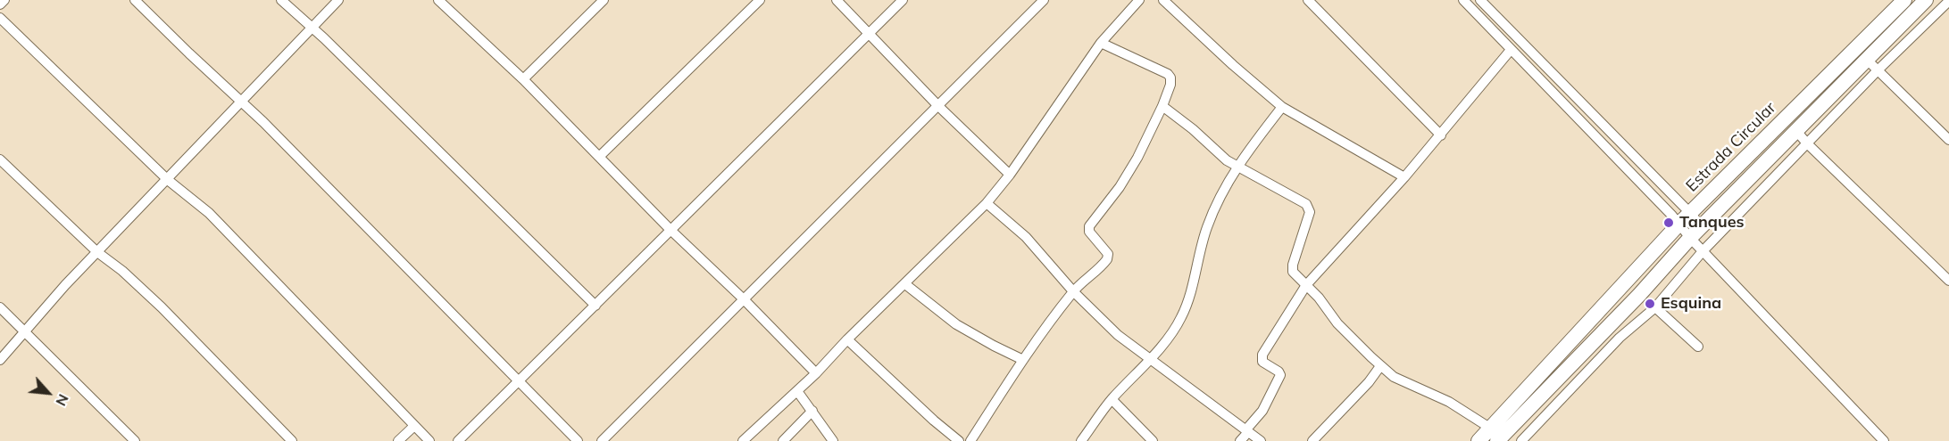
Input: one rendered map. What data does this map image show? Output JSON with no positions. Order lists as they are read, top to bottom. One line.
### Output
{"streets":{"main road":["Estrada Circular"]},"places":["Tanques","Esquina"],"north":"bottom right"}
